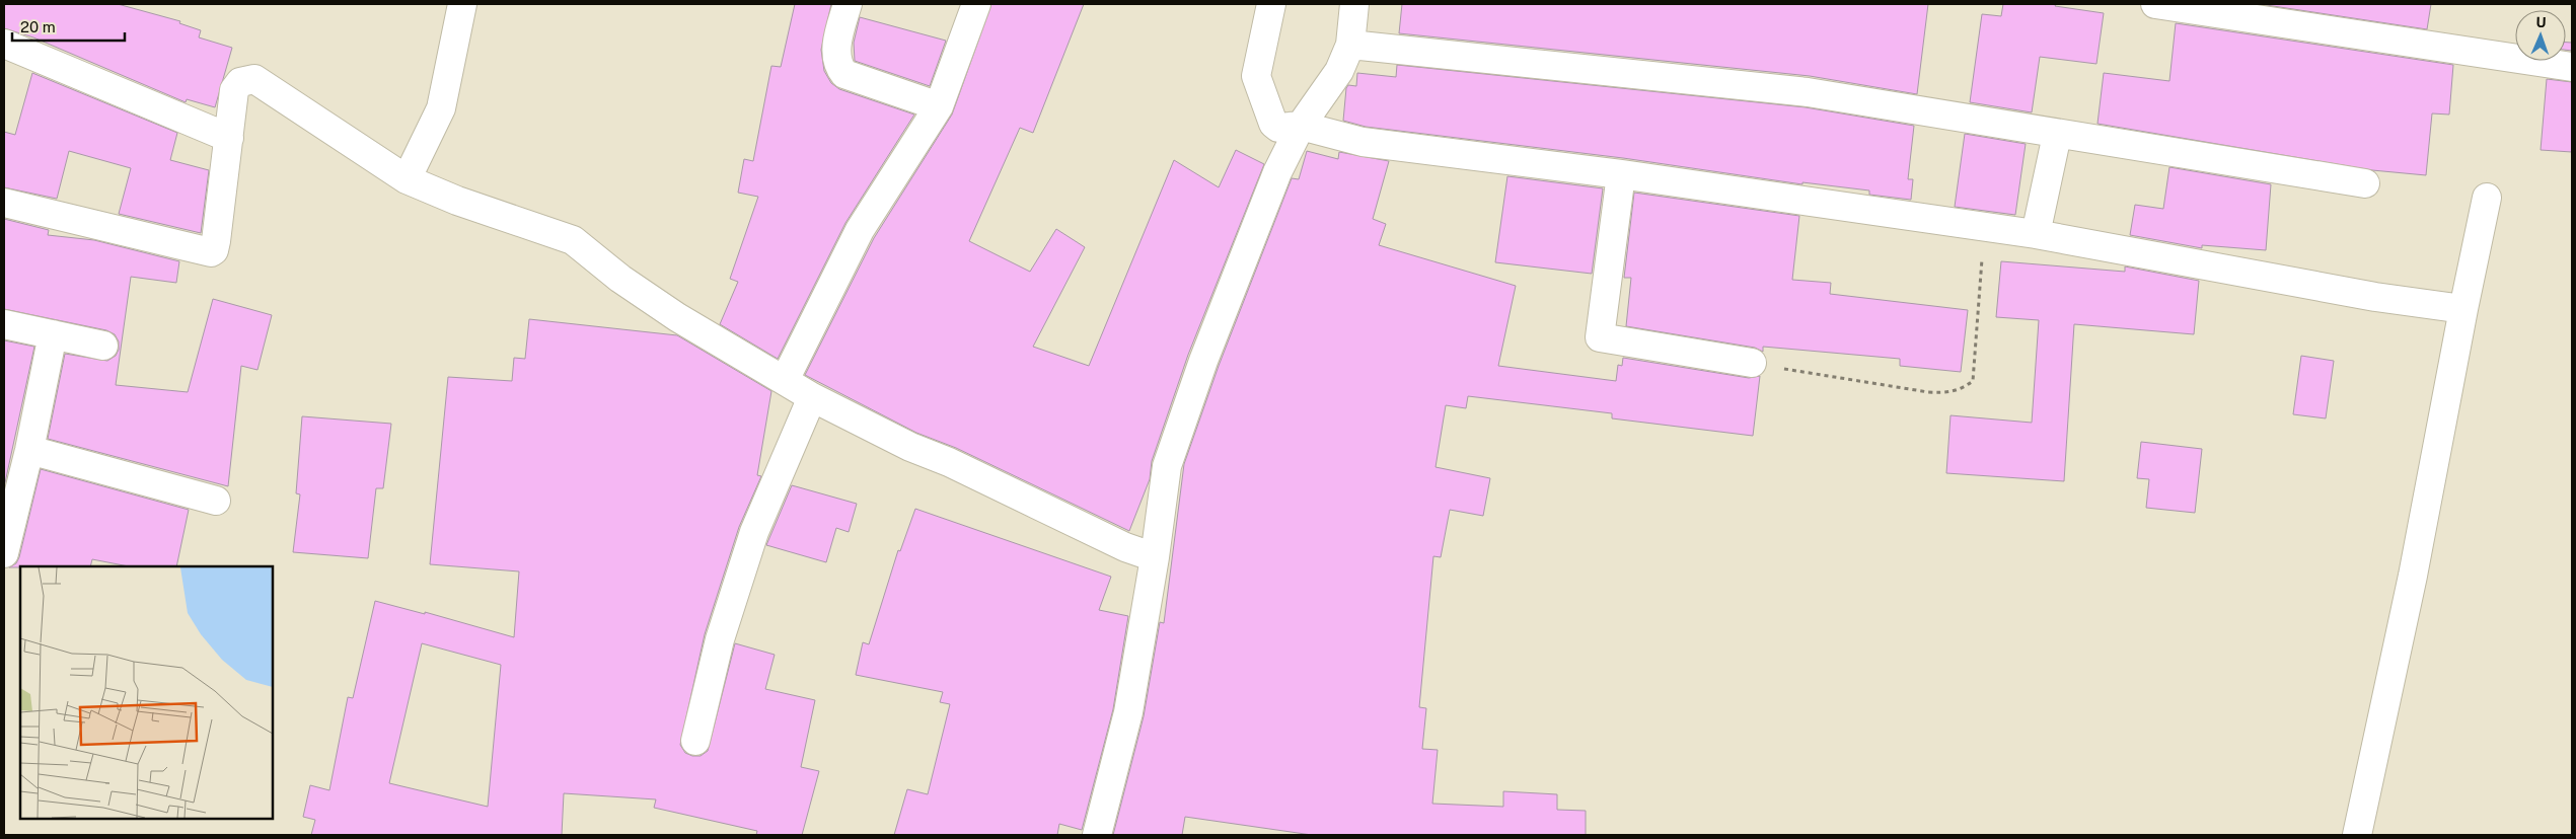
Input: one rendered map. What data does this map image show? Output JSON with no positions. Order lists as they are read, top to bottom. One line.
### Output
{"scale_bar":"20 m","north":"top"}
